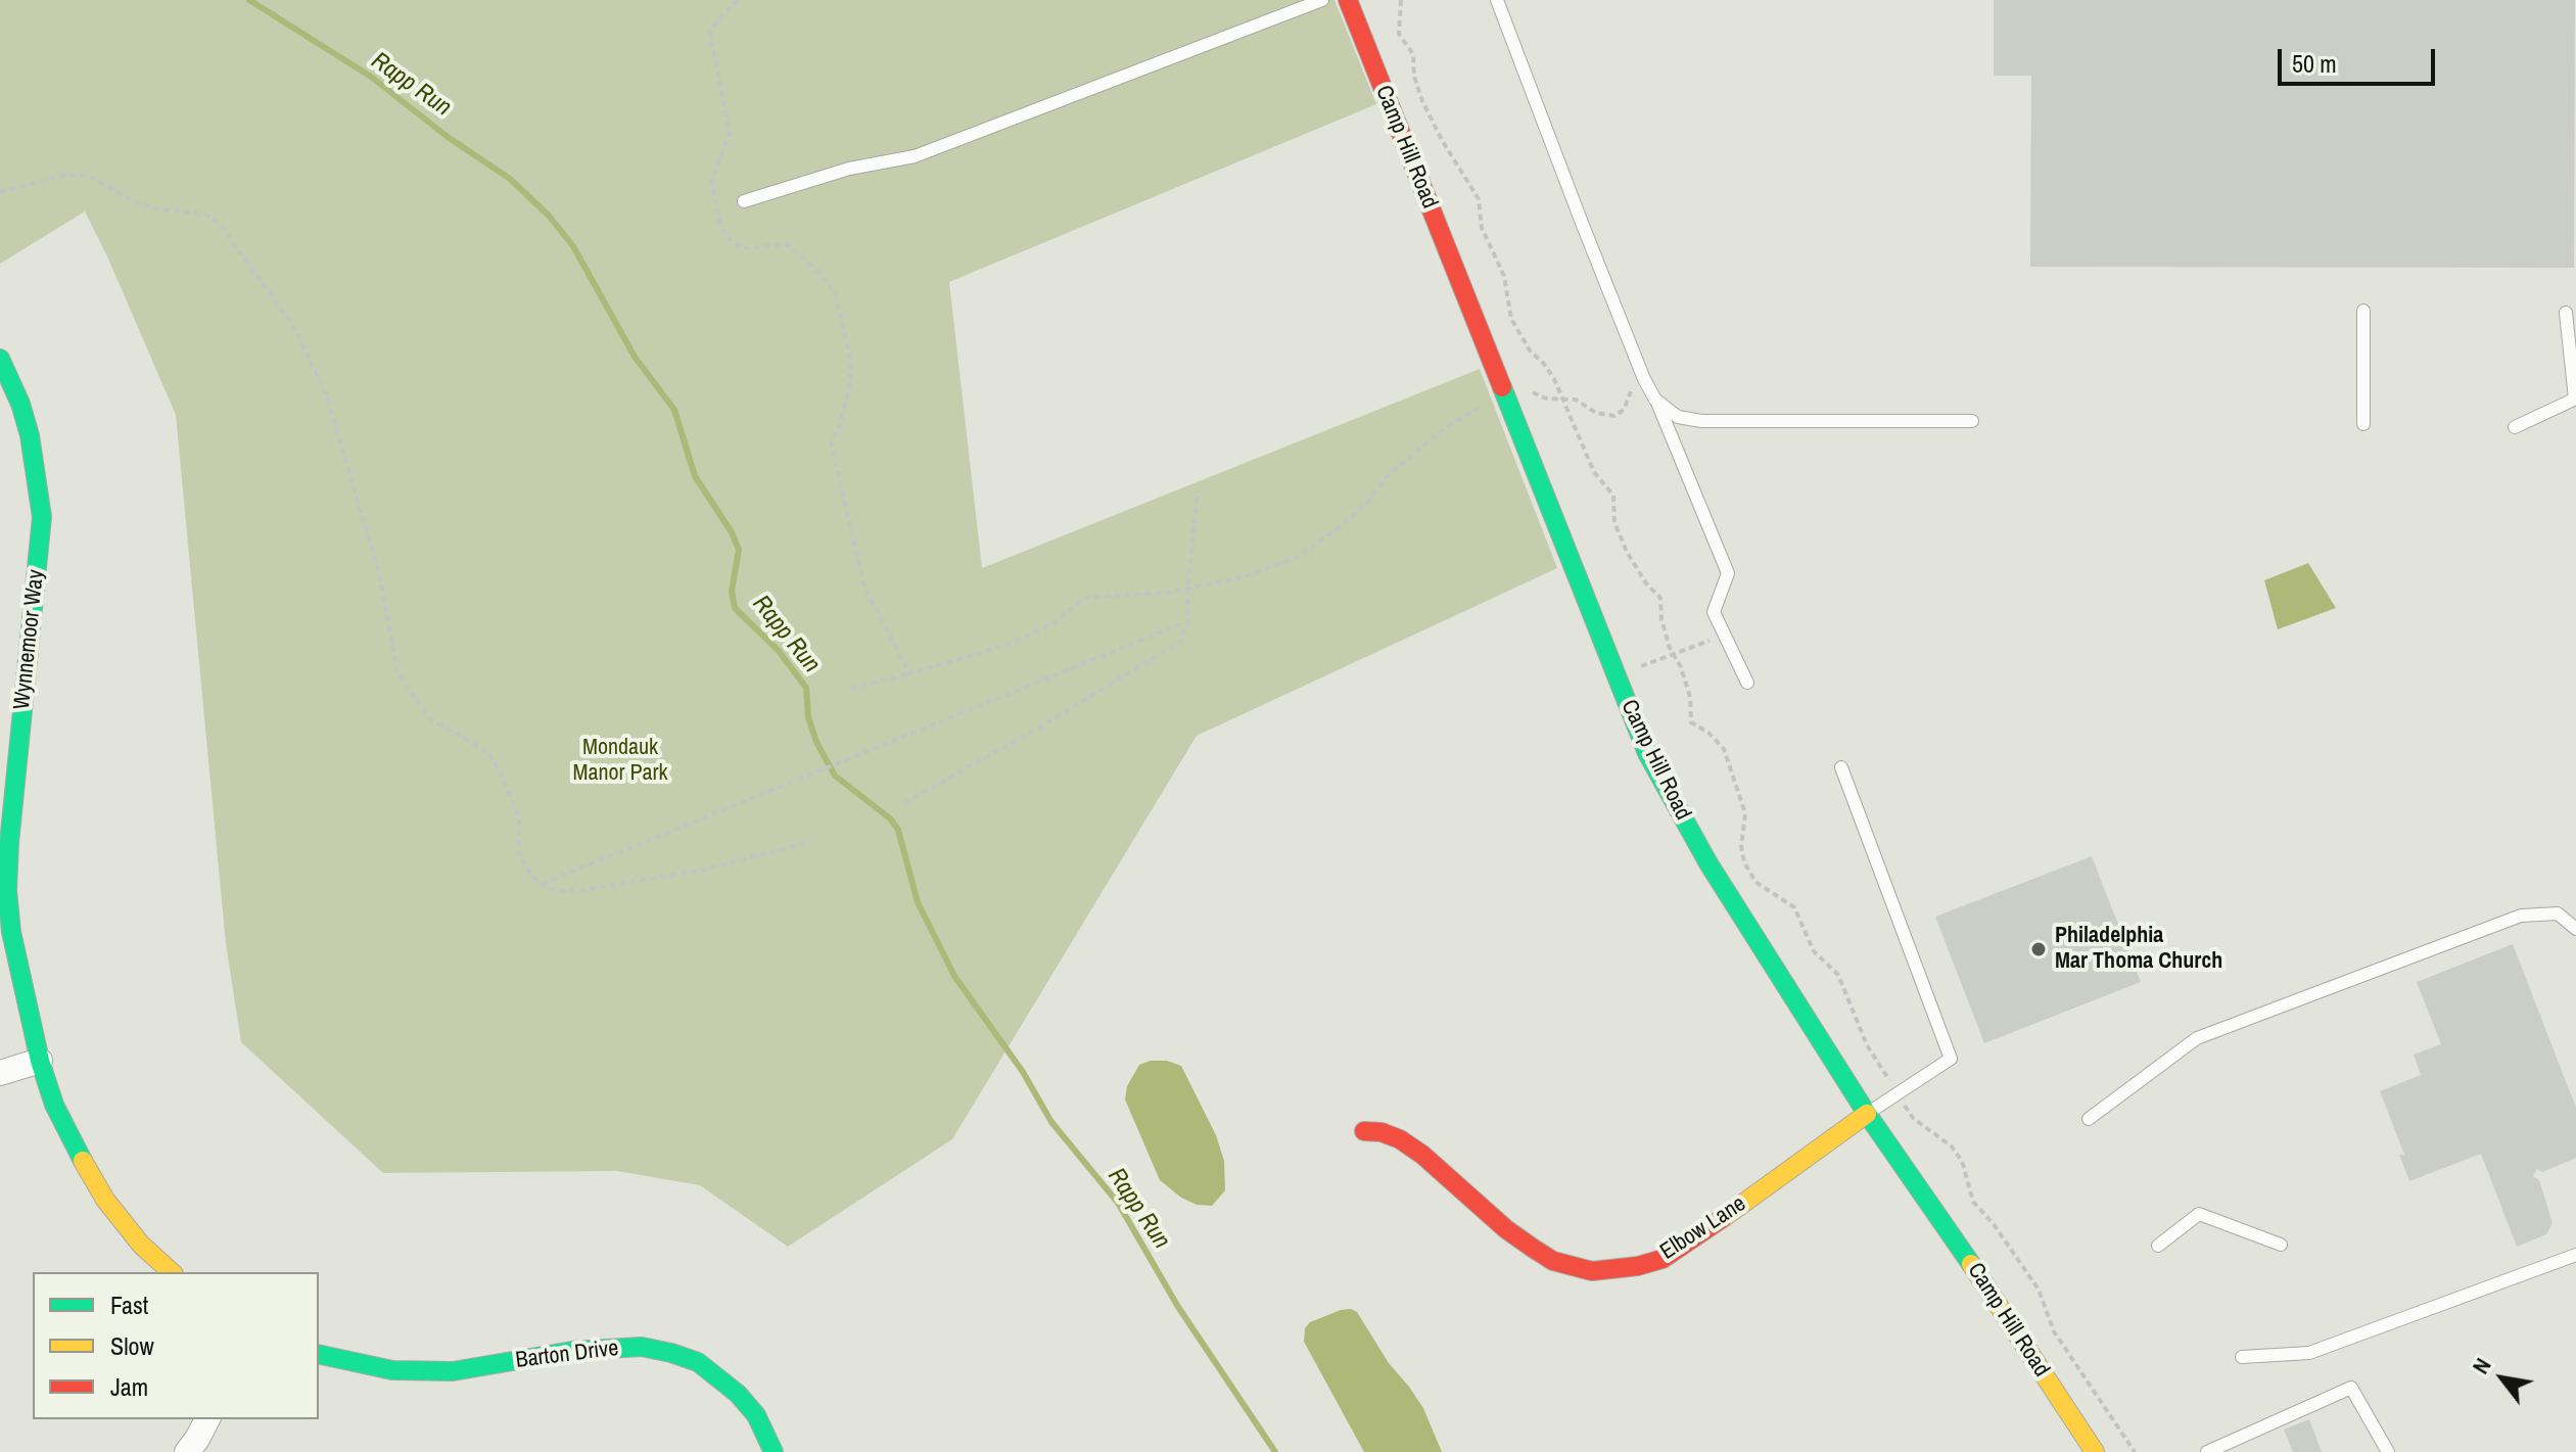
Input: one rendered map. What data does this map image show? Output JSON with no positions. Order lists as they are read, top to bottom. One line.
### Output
{"streets":{"street":["Camp Hill Road","Wynnemoor Way","Elbow Lane","Barton Drive"]},"crossings":[["Camp Hill Road","Elbow Lane"]],"water":["Rapp Run"],"parks":["Mondauk Manor Park"],"places":["Philadelphia Mar Thoma Church"],"legend":["Fast","Slow","Jam"],"scale_bar":"50 m","north":"top left"}
